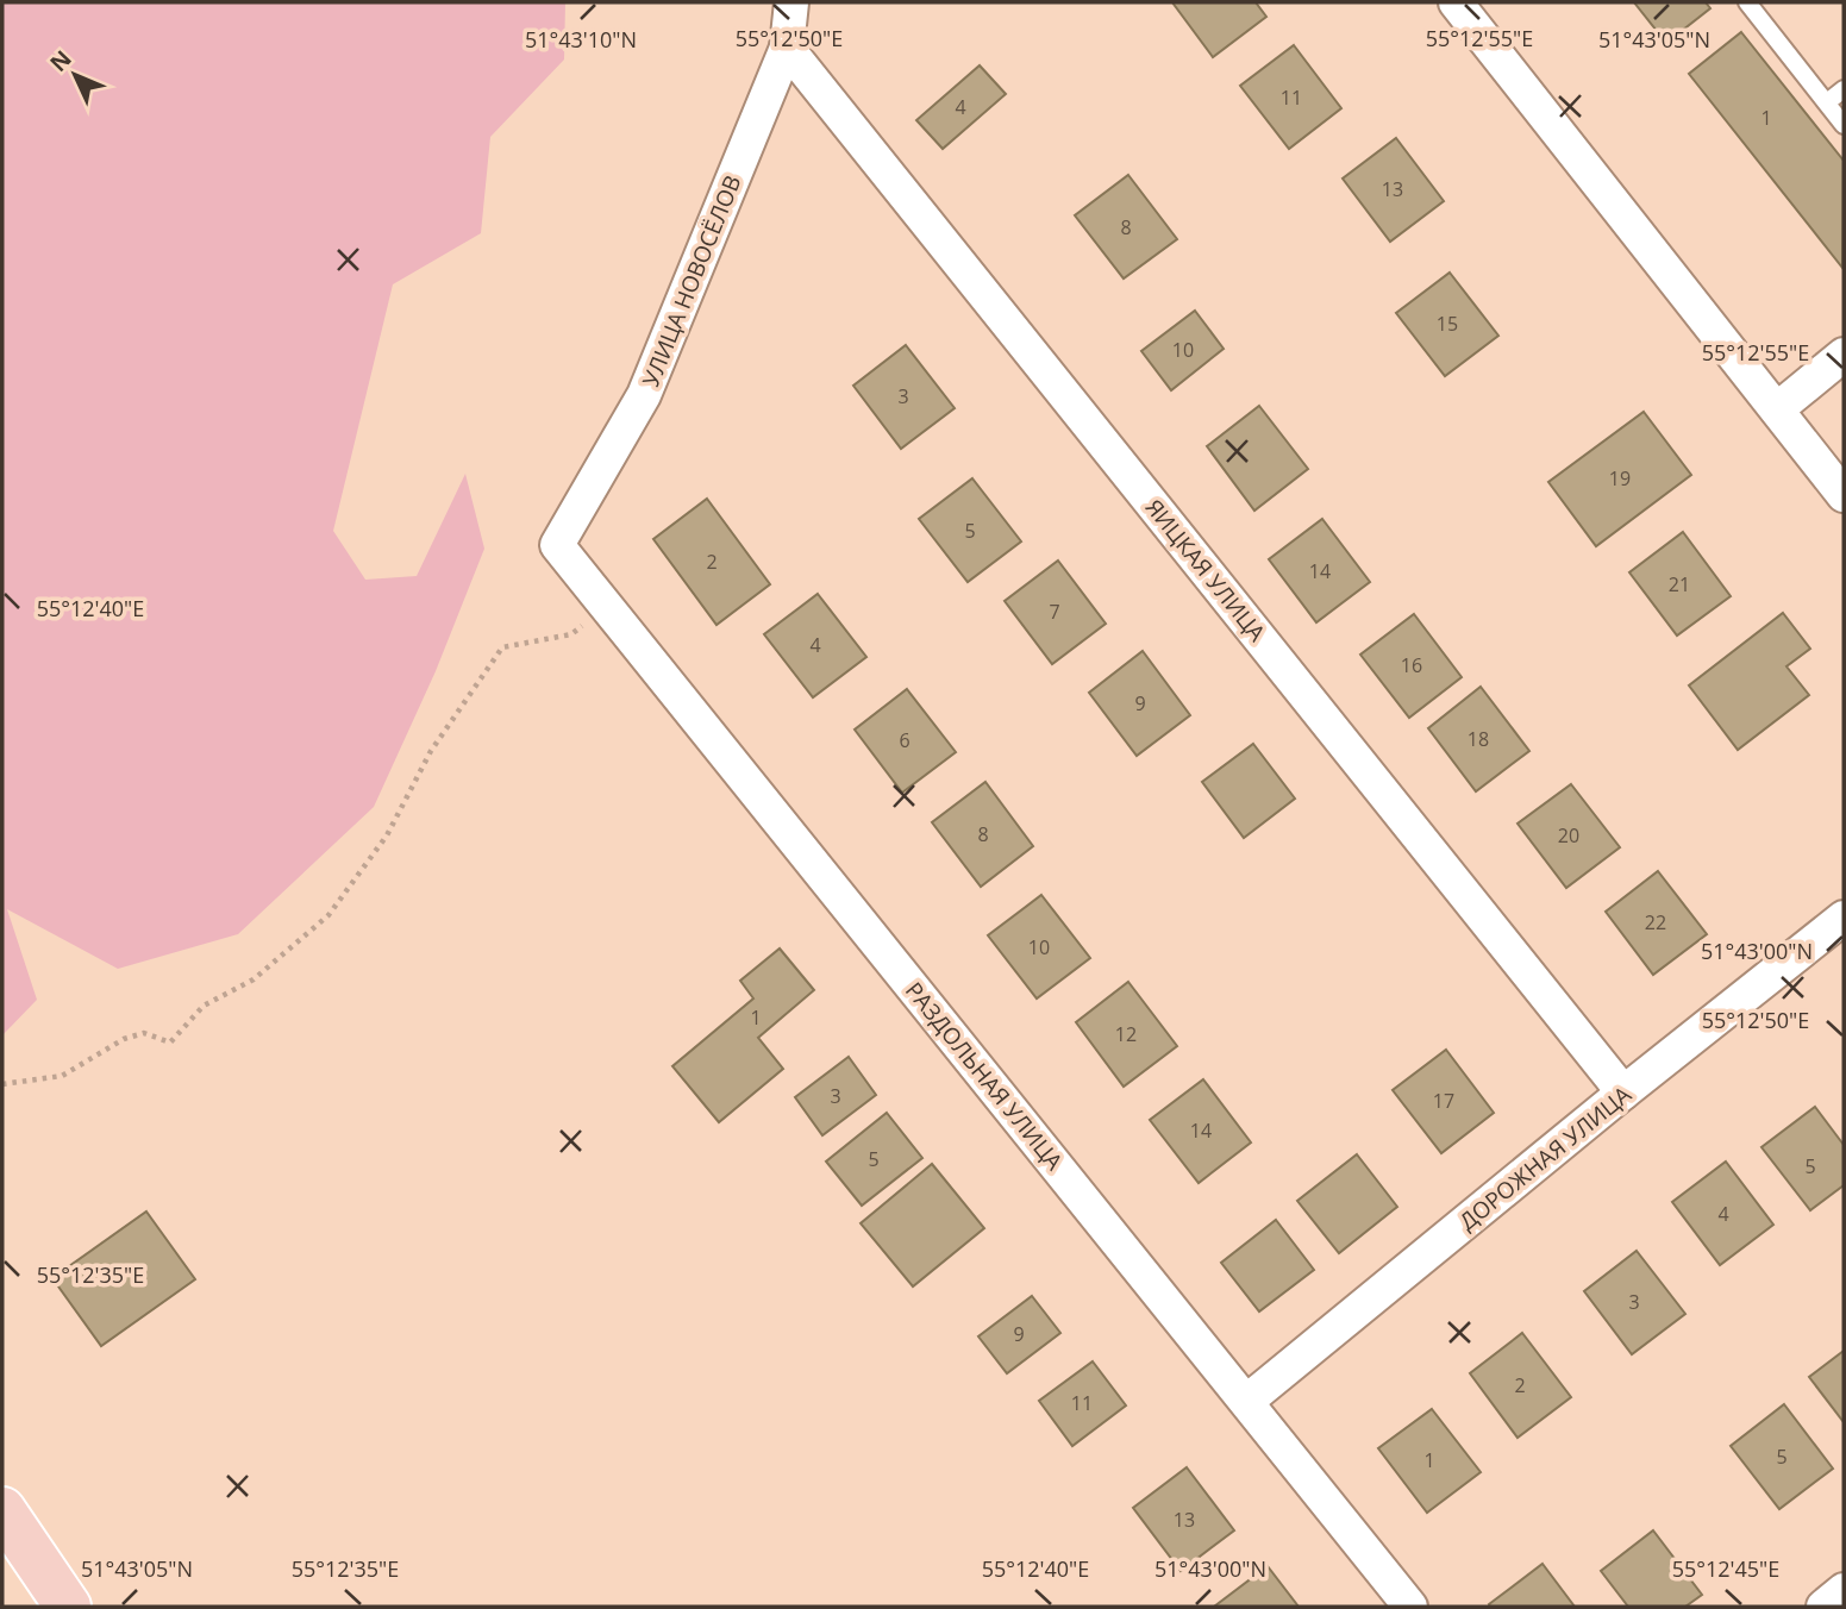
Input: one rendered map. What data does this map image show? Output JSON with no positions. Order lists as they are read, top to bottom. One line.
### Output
{"streets":{"street":["УЛИЦА НОВОСЁЛОВ","ЯИЦКАЯ УЛИЦА","РАЗДОЛЬНАЯ УЛИЦА","ДОРОЖНАЯ УЛИЦА"]},"crossings":[["УЛИЦА НОВОСЁЛОВ","ЯИЦКАЯ УЛИЦА"],["УЛИЦА НОВОСЁЛОВ","РАЗДОЛЬНАЯ УЛИЦА"],["ЯИЦКАЯ УЛИЦА","ДОРОЖНАЯ УЛИЦА"],["РАЗДОЛЬНАЯ УЛИЦА","ДОРОЖНАЯ УЛИЦА"]],"house_numbers":["11","4","1","13","8","15","10","3","19","5","2","14","21","7","4","16","9","18","6","8","20","22","10","1","12","3","17","14","5","5","4","3","9","2","11","5","1","13"],"north":"top left","coordinates":["55°12'50\"E","55°12'55\"E","51°43'10\"N","51°43'05\"N","55°12'40\"E","51°43'00\"N","55°12'35\"E","55°12'45\"E"]}
